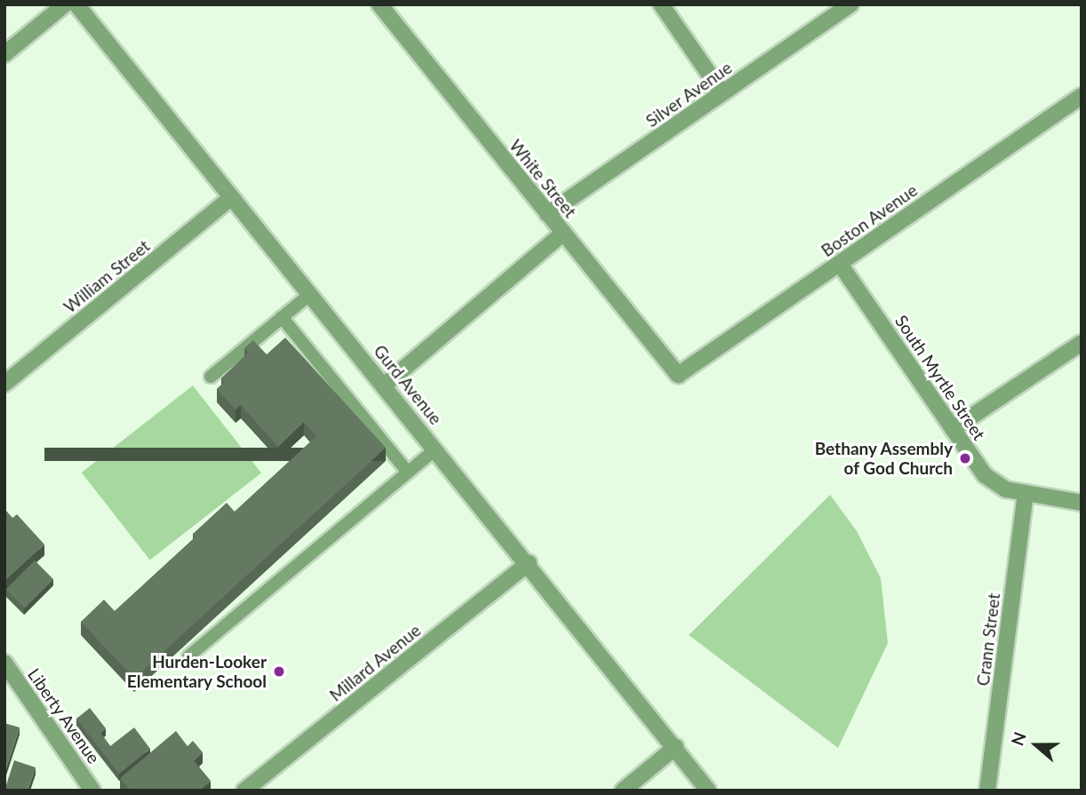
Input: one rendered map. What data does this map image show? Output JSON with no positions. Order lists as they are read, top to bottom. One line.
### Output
{"streets":{"street":["Silver Avenue","White Street","Boston Avenue","William Street","South Myrtle Street","Gurd Avenue","Crann Street","Millard Avenue","Liberty Avenue"]},"crossings":[["Silver Avenue","White Street"],["White Street","Boston Avenue"],["Boston Avenue","South Myrtle Street"],["William Street","Gurd Avenue"],["South Myrtle Street","Crann Street"],["Gurd Avenue","Millard Avenue"]],"places":["Bethany Assembly of God Church","Hurden-Looker Elementary School"],"north":"left"}
